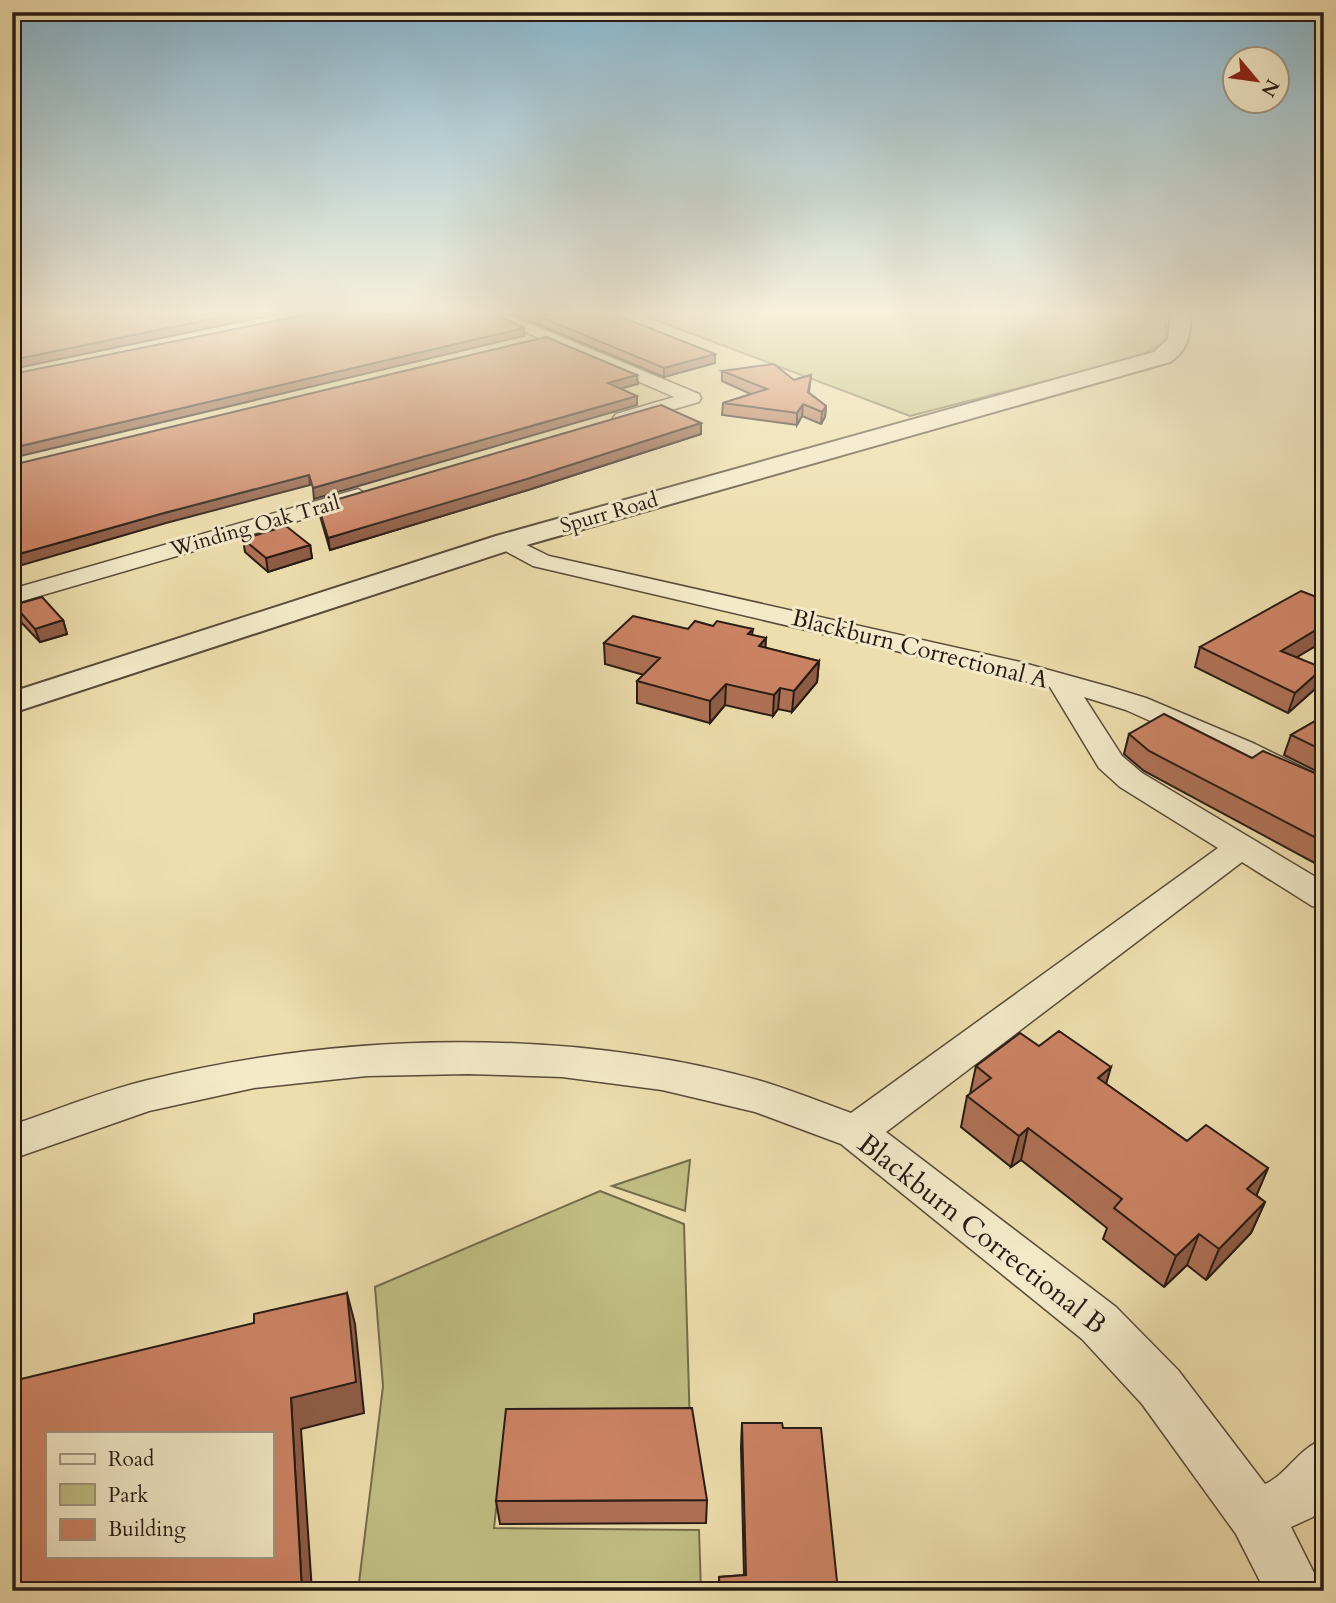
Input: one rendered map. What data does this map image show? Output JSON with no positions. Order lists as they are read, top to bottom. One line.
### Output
{"streets":{"street":["Spurr Road","Winding Oak Trail","Blackburn Correctional A","Blackburn Correctional B"]},"crossings":[["Spurr Road","Blackburn Correctional A"]],"legend":["Road","Park","Building"],"north":"bottom right"}
